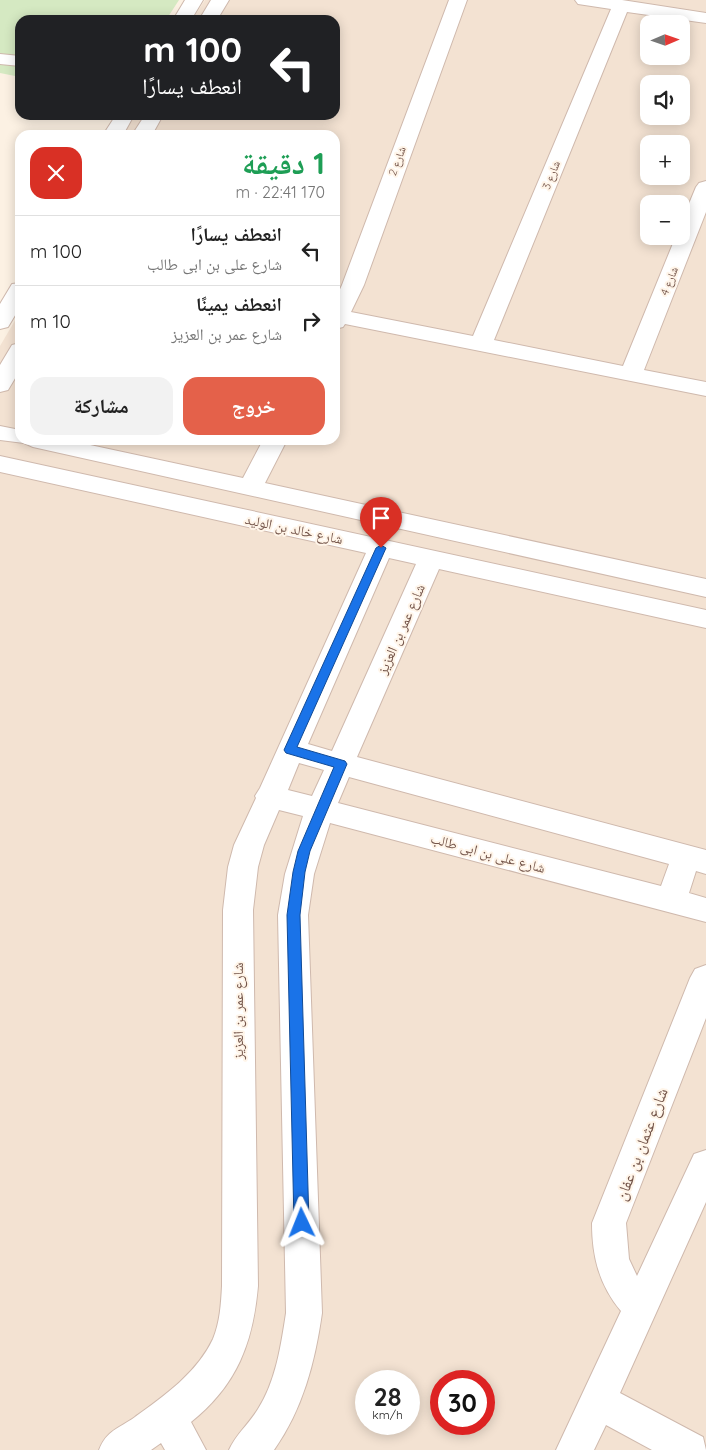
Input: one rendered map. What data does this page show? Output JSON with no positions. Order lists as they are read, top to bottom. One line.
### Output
{"streets":{"street":["شارع 2","شارع 3","شارع 4","شارع خالد بن الوليد","شارع عمر بن العزيز","شارع على بن ابى طالب","شارع عثمان بن عفان"]},"crossings":[["شارع خالد بن الوليد","شارع عمر بن العزيز"],["شارع عمر بن العزيز","شارع على بن ابى طالب"]],"north":"right","page":{"map_buttons":["+","−"],"turn":["100 m","انعطف يسارًا"],"heading":["1 دقيقة","170 m · 22:41"],"list":[{"name":"انعطف يسارًا","note":"شارع على بن ابى طالب","value":"100 m"},{"name":"انعطف يمينًا","note":"شارع عمر بن العزيز","value":"10 m"}],"buttons":["خروج","مشاركة"],"speed":"28 km/h","limit":"30"}}
